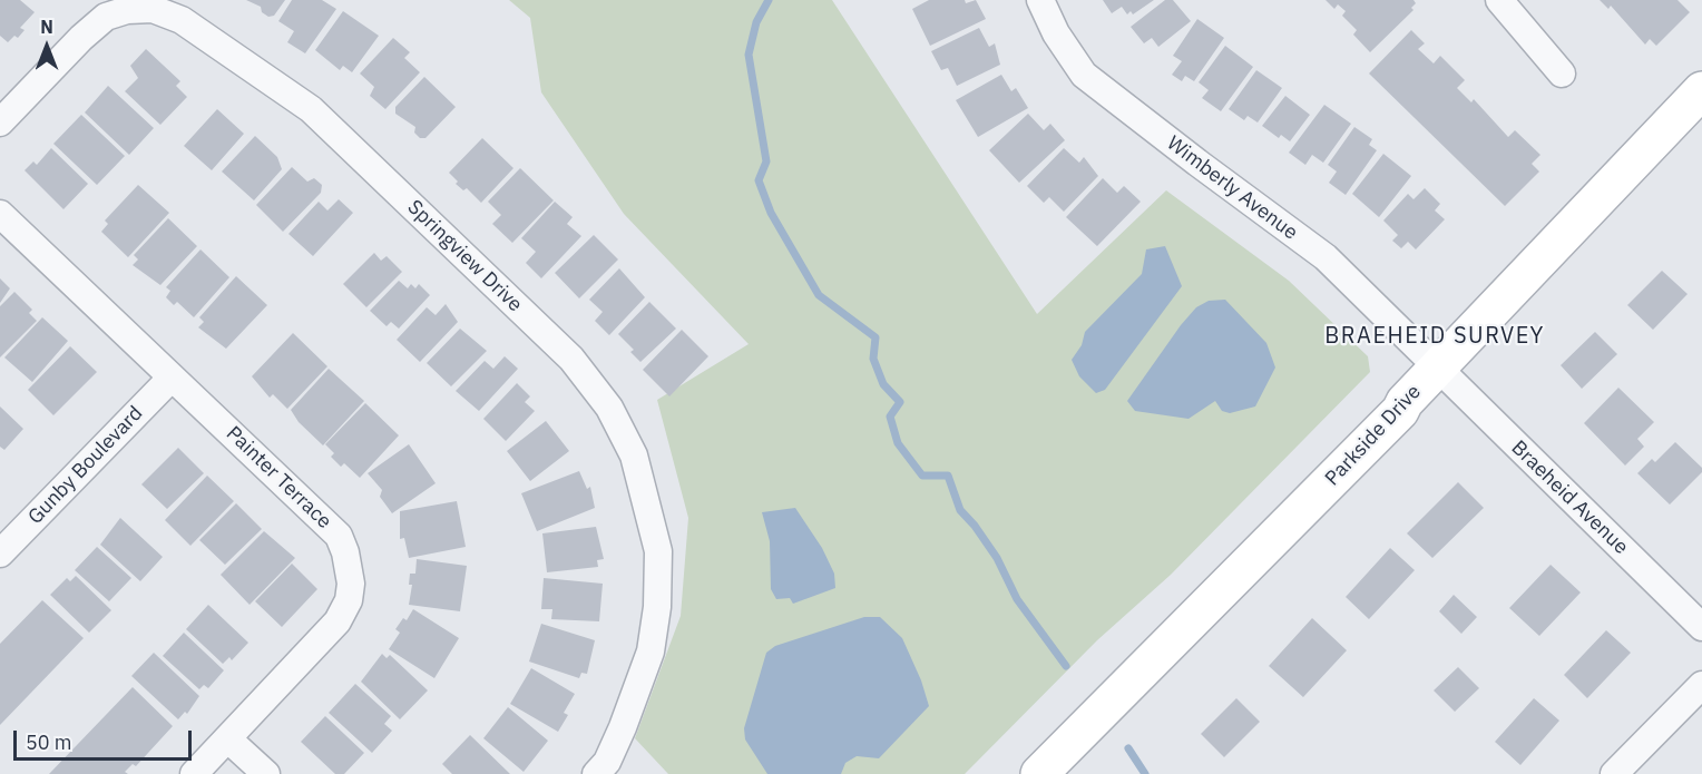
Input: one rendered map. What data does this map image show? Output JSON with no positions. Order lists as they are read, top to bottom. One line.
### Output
{"streets":{"main road":["Parkside Drive"],"street":["Wimberly Avenue","Springview Drive","Gunby Boulevard","Painter Terrace","Braeheid Avenue"]},"crossings":[["Wimberly Avenue","Parkside Drive"],["Wimberly Avenue","Braeheid Avenue"],["Parkside Drive","Braeheid Avenue"],["Gunby Boulevard","Painter Terrace"]],"districts":["BRAEHEID SURVEY"],"scale_bar":"50 m","north":"top"}
